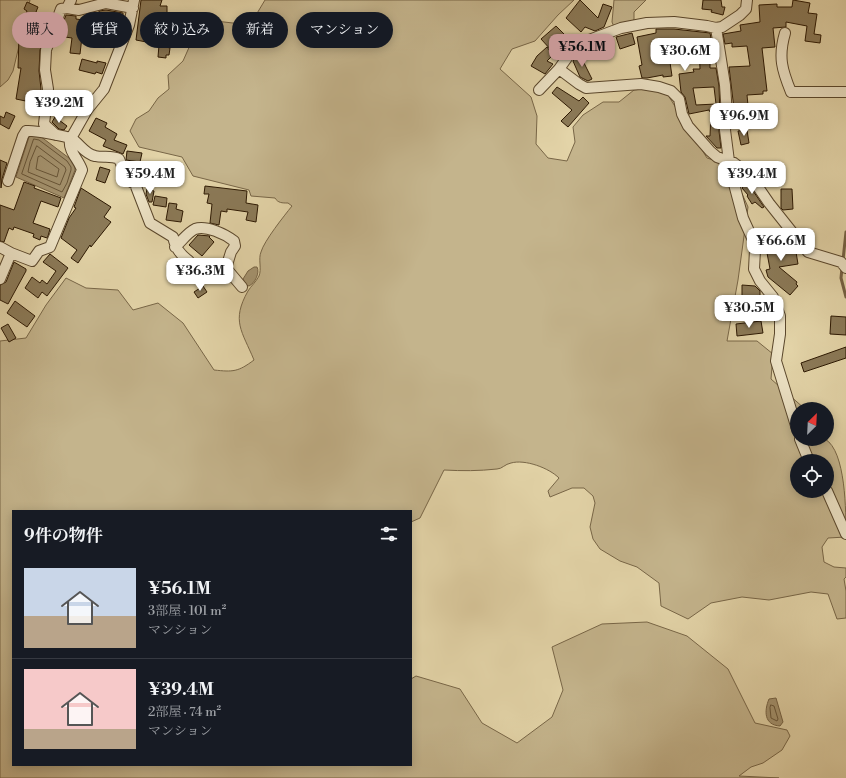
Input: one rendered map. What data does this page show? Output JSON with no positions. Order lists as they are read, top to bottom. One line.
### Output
{"north":"top right","page":{"chip":["購入","賃貸","絞り込み","新着","マンション"],"price":["¥56.1M","¥30.6M","¥39.2M","¥96.9M","¥59.4M","¥39.4M","¥66.6M","¥36.3M","¥30.5M"],"heading":"9件の物件","list":[{"name":"¥56.1M","note":"3部屋 · 101 m² · マンション"},{"name":"¥39.4M","note":"2部屋 · 74 m² · マンション"}]}}
